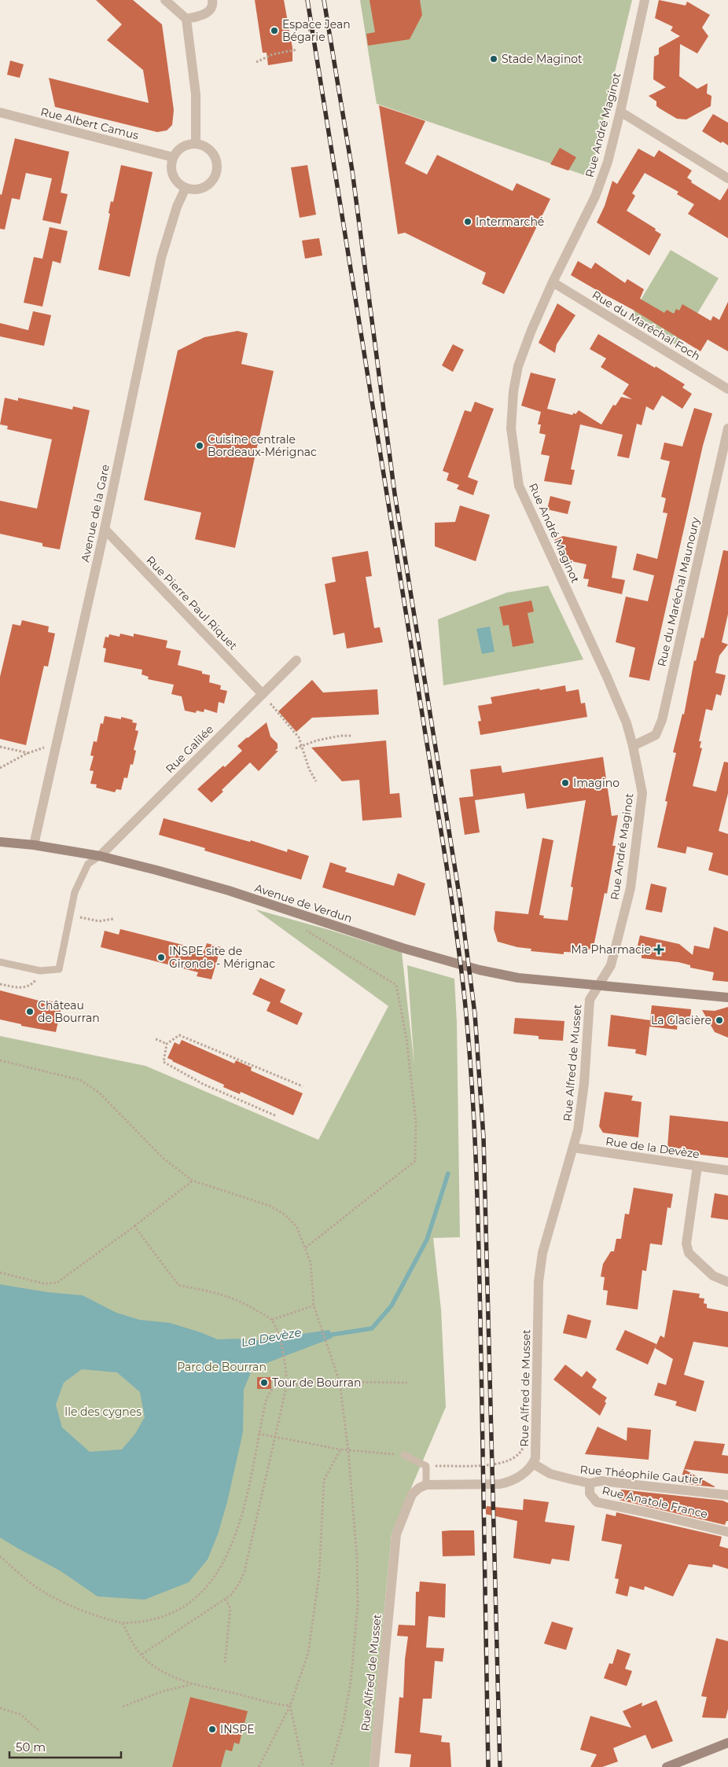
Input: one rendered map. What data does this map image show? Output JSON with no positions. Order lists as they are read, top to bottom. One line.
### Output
{"streets":{"main road":["Avenue de Verdun"],"street":["Rue Albert Camus","Rue André Maginot","Rue du Maréchal Foch","Avenue de la Gare","Rue du Maréchal Maunoury","Rue Pierre Paul Riquet","Rue Galilée","Rue Alfred de Musset","Rue de la Devèze","Rue Théophile Gautier","Rue Anatole France"]},"crossings":[["Rue Albert Camus","Avenue de la Gare"],["Rue André Maginot","Rue du Maréchal Foch"],["Rue André Maginot","Rue du Maréchal Maunoury"],["Rue André Maginot","Avenue de Verdun"],["Rue André Maginot","Rue Alfred de Musset"],["Avenue de la Gare","Rue Pierre Paul Riquet"],["Avenue de la Gare","Avenue de Verdun"],["Rue Pierre Paul Riquet","Rue Galilée"],["Rue Galilée","Avenue de Verdun"],["Avenue de Verdun","Rue Alfred de Musset"],["Rue Alfred de Musset","Rue de la Devèze"],["Rue Alfred de Musset","Rue Théophile Gautier"],["Rue Théophile Gautier","Rue Anatole France"]],"water":["La Devèze"],"parks":["Parc de Bourran","Ile des cygnes"],"places":{"other":["Espace Jean Bégarie","Stade Maginot","Intermarché","Cuisine centrale Bordeaux-Mérignac","Imagino","INSPE site de Gironde - Mérignac","Château de Bourran","La Glacière","Tour de Bourran","INSPE"],"health":["Ma Pharmacie"]},"scale_bar":"50 m"}
